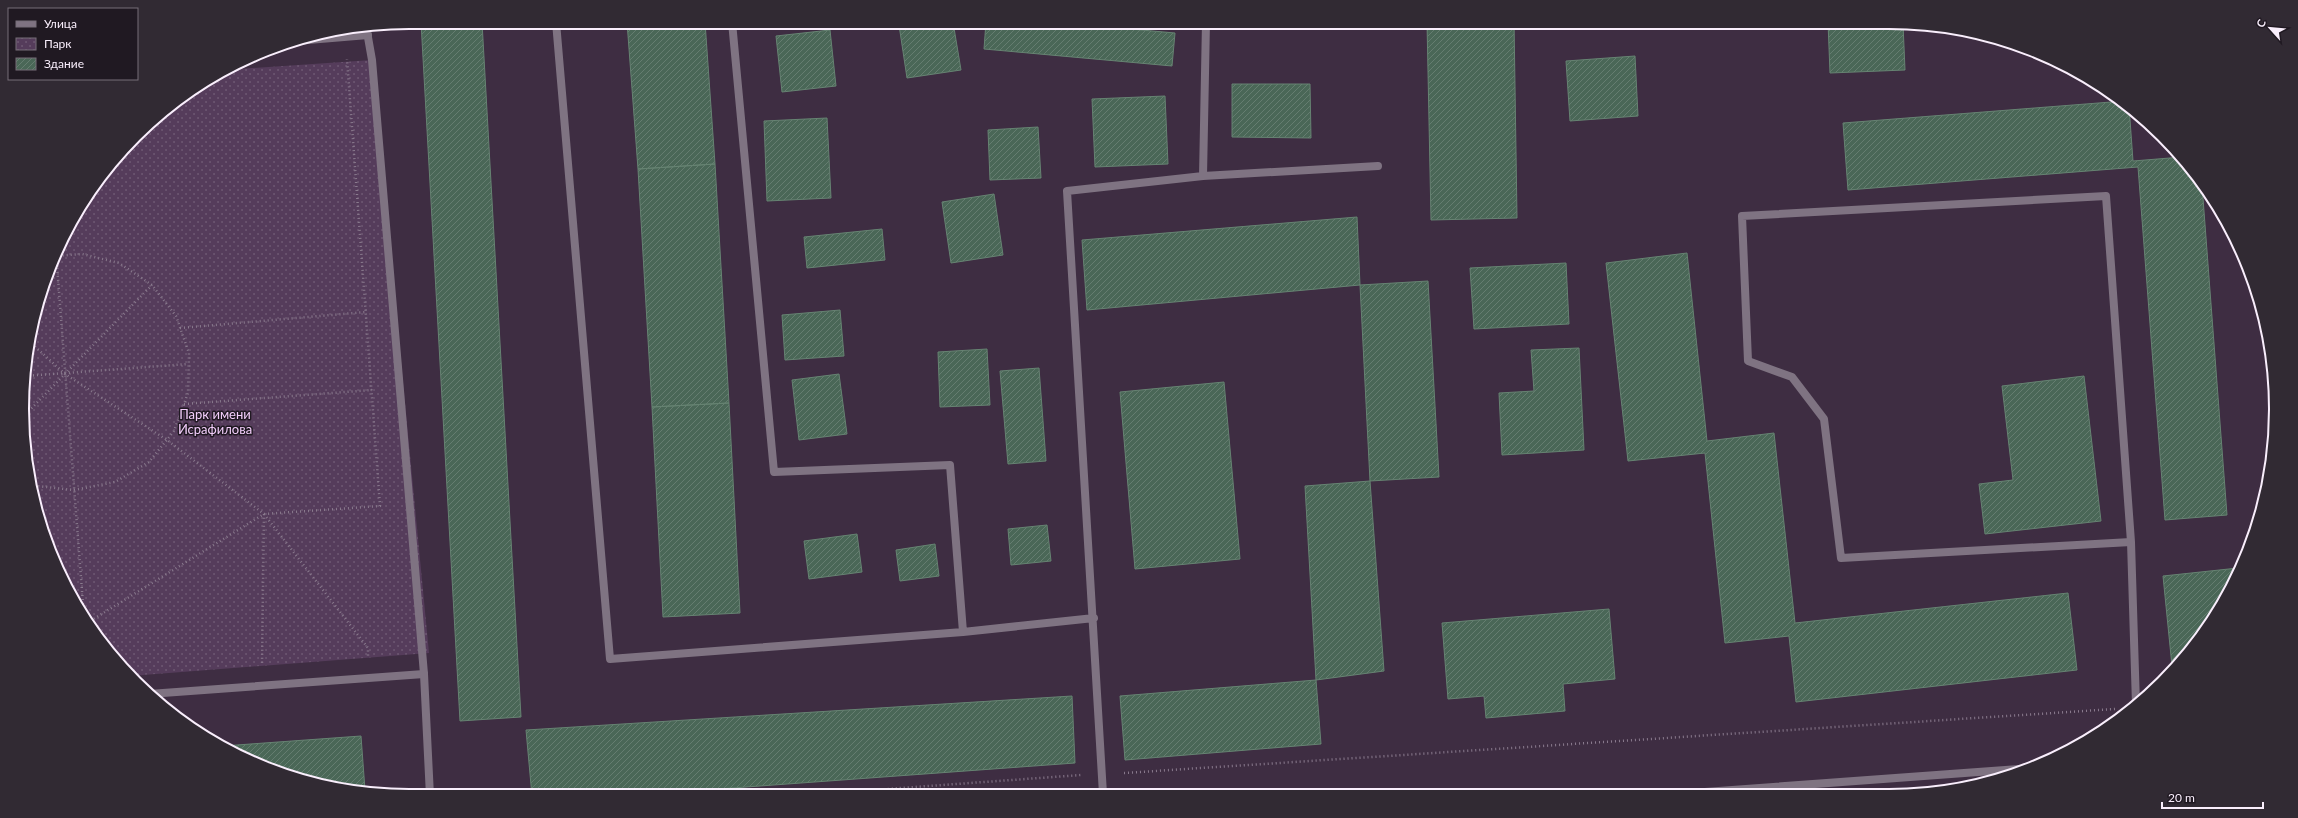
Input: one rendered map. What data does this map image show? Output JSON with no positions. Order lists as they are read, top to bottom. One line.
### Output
{"parks":["Парк имени Исрафилова"],"legend":["Улица","Парк","Здание"],"scale_bar":"20 m","north":"top left"}
